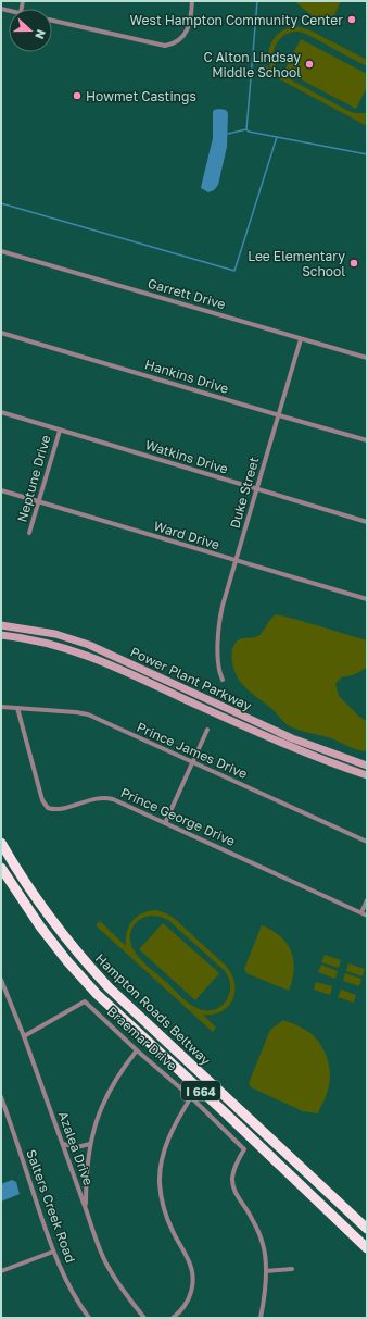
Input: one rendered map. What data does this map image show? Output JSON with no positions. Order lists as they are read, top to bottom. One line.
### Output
{"streets":{"highway":["Hampton Roads Beltway","I 664"],"main road":["Power Plant Parkway"],"street":["Garrett Drive","Hankins Drive","Watkins Drive","Neptune Drive","Duke Street","Ward Drive","Prince James Drive","Prince George Drive","Braemar Drive","Azalea Drive","Salters Creek Road"]},"crossings":[["Garrett Drive","Duke Street"],["Hankins Drive","Duke Street"],["Watkins Drive","Neptune Drive"],["Watkins Drive","Duke Street"],["Neptune Drive","Ward Drive"],["Duke Street","Ward Drive"],["Prince James Drive","Prince George Drive"],["Braemar Drive","Azalea Drive"]],"places":["West Hampton Community Center","C Alton Lindsay Middle School","Howmet Castings","Lee Elementary School"],"north":"right"}
